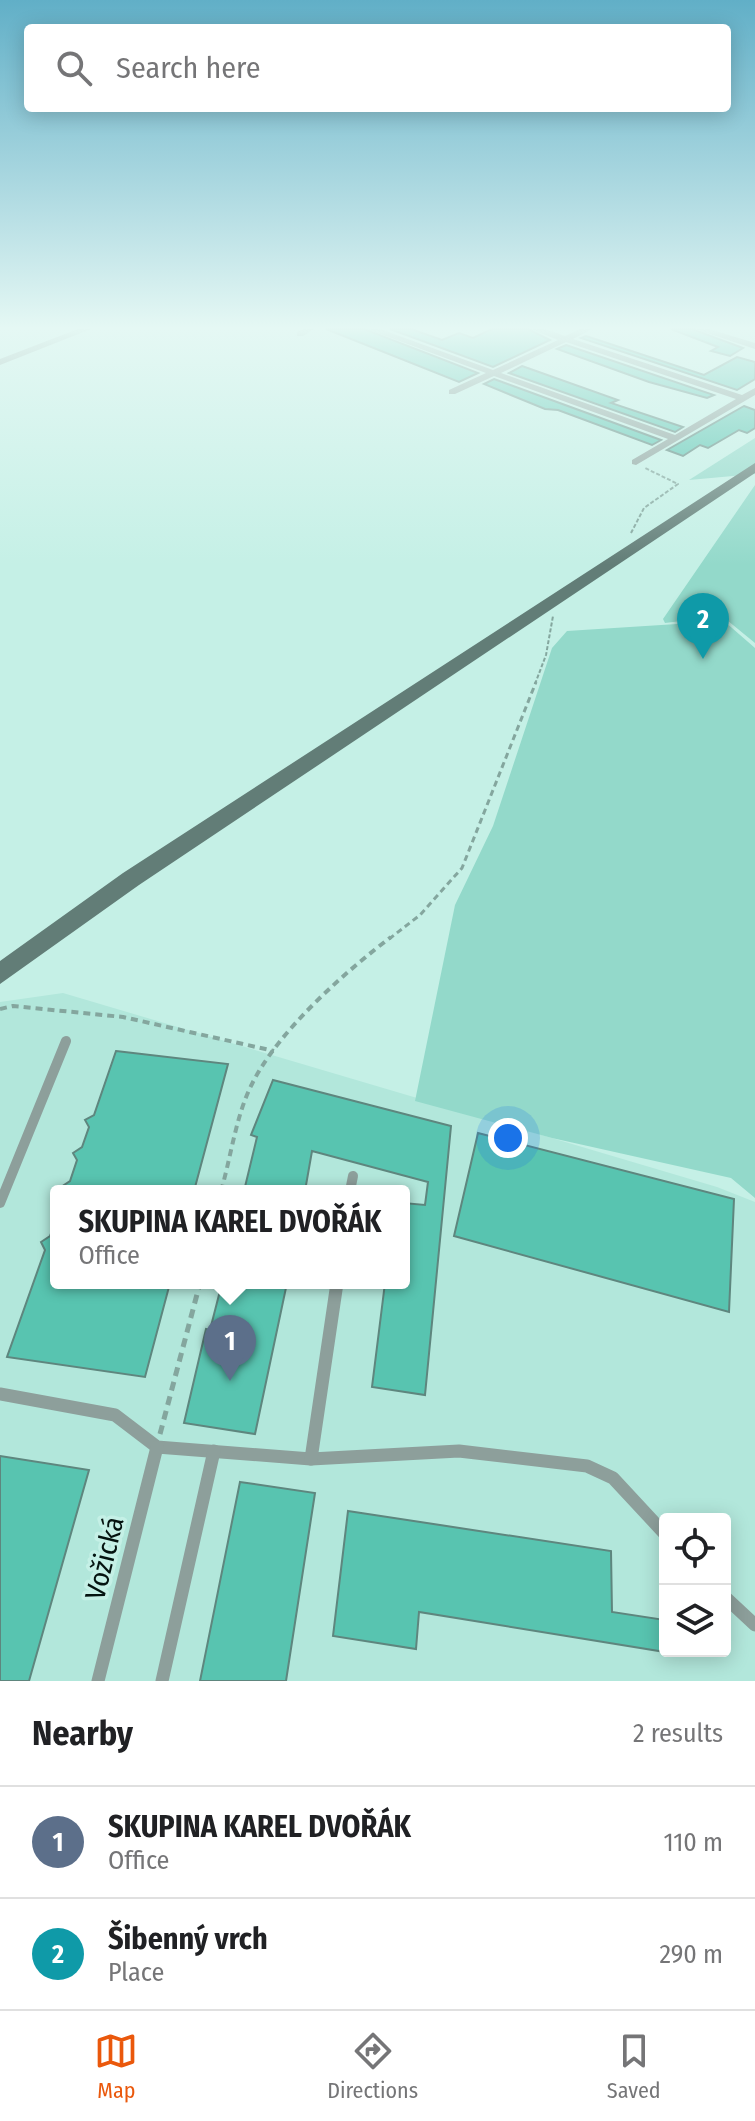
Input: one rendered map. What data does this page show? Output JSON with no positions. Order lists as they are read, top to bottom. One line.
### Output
{"streets":{"lane":["Vožická"]},"page":{"search":"Search here","pins":["2","1"],"popup":["SKUPINA KAREL DVOŘÁK","Office"],"heading":["Nearby","2 results"],"list":[{"mark":"1","name":"SKUPINA KAREL DVOŘÁK","note":"Office","value":"110 m"},{"mark":"2","name":"Šibenný vrch","note":"Place","value":"290 m"}],"nav":["Map","Directions","Saved"]}}
